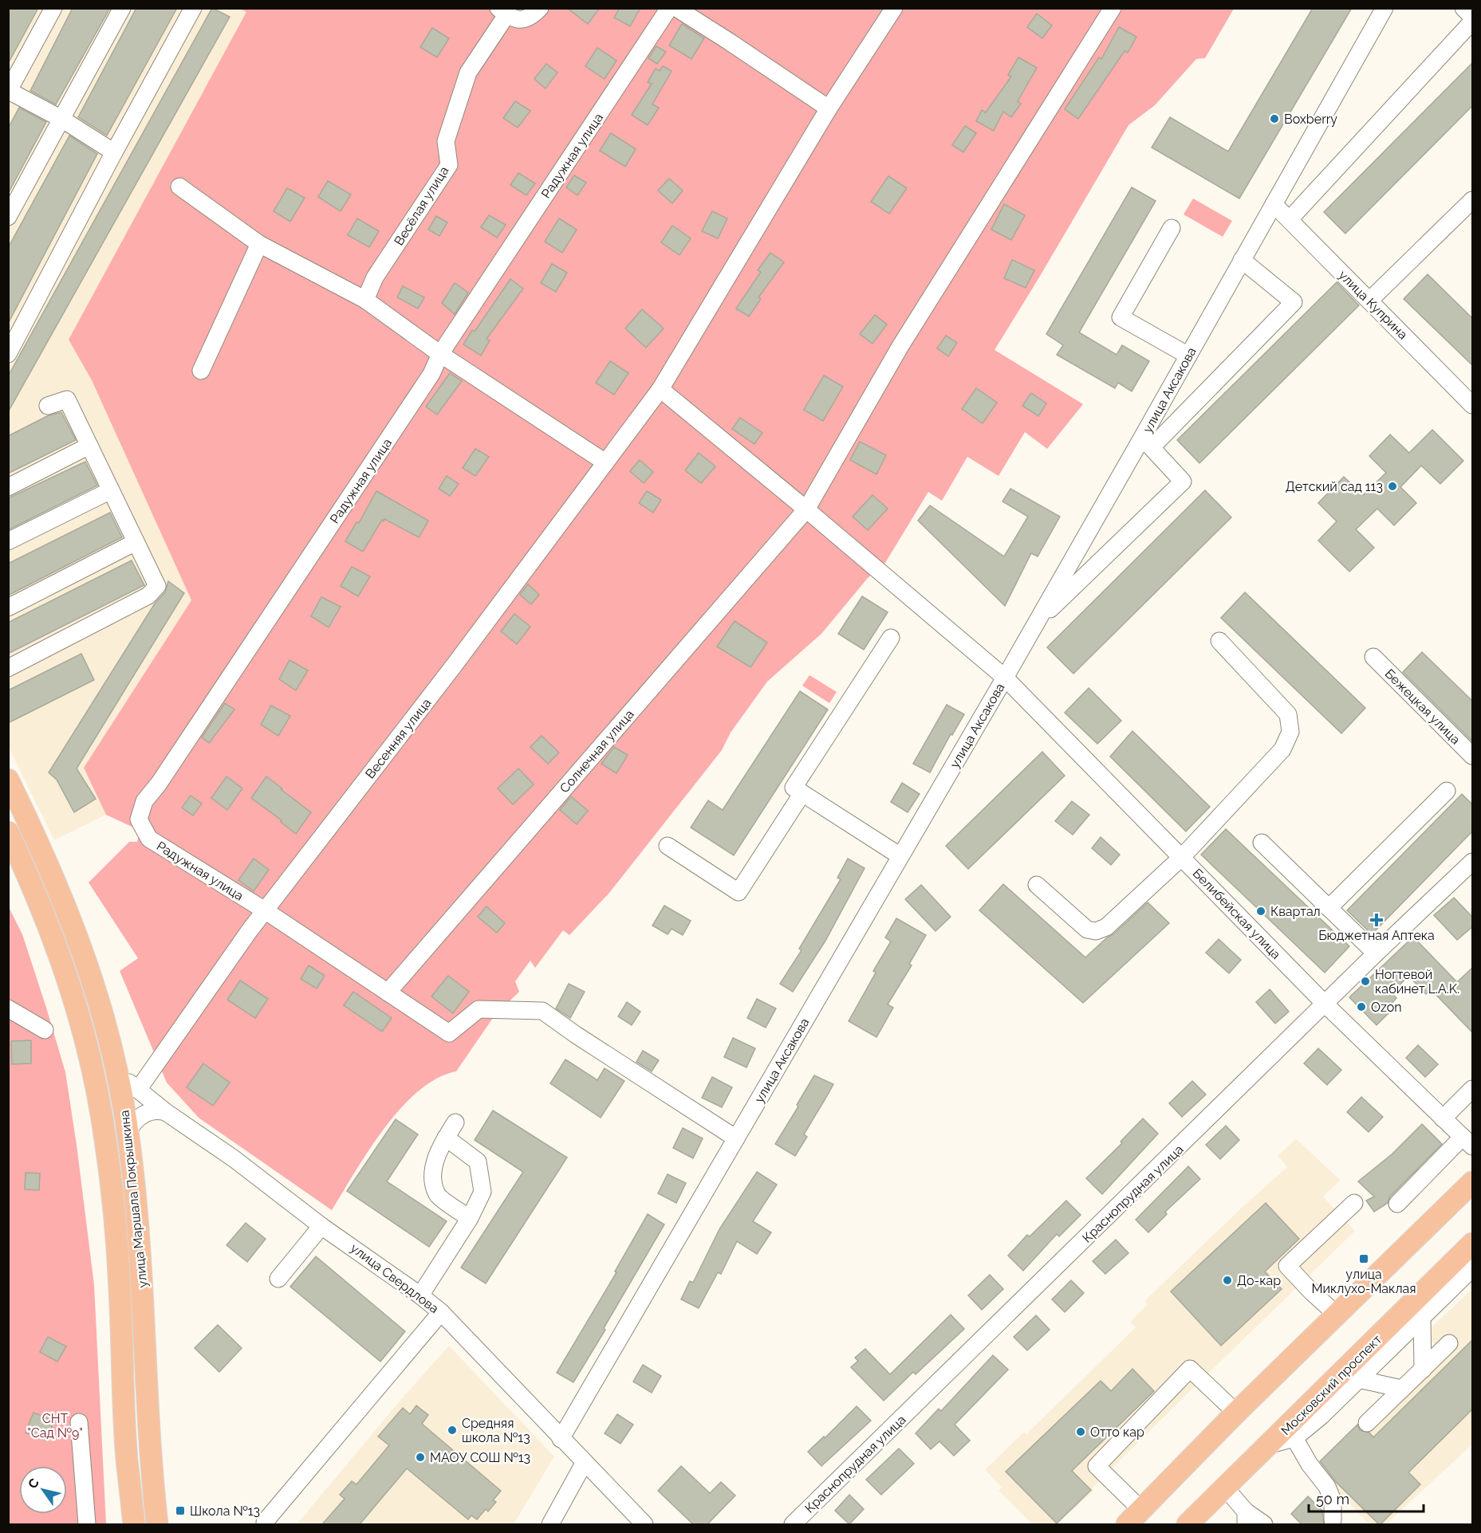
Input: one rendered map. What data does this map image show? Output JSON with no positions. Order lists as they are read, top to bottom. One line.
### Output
{"streets":{"main road":["улица Маршала Покрышкина","Московский проспект"],"street":["Радужная улица","Весёлая улица","улица Куприна","улица Аксакова","Бежецкая улица","Весенняя улица","Солнечная улица","Белибейская улица","Краснопрудная улица","улица Свердлова"]},"crossings":[["Радужная улица","улица Аксакова"],["Радужная улица","Весенняя улица"],["Радужная улица","Солнечная улица"],["улица Куприна","улица Аксакова"],["улица Аксакова","Белибейская улица"],["улица Аксакова","улица Свердлова"],["Весенняя улица","Белибейская улица"],["Весенняя улица","улица Свердлова"],["Солнечная улица","Белибейская улица"],["Белибейская улица","Краснопрудная улица"],["улица Маршала Покрышкина","улица Свердлова"]],"parks":["СНТ \"Сад №9\""],"places":{"other":["Boxberry","Детский сад 113","Квартал","Ногтевой кабинет L.A.K.","Ozon","До-кар","Средняя школа №13","Отто кар","МАОУ СОШ №13"],"health":["Бюджетная Аптека"],"transit":["улица Миклухо-Маклая","Школа №13"]},"scale_bar":"50 m","north":"top left"}
